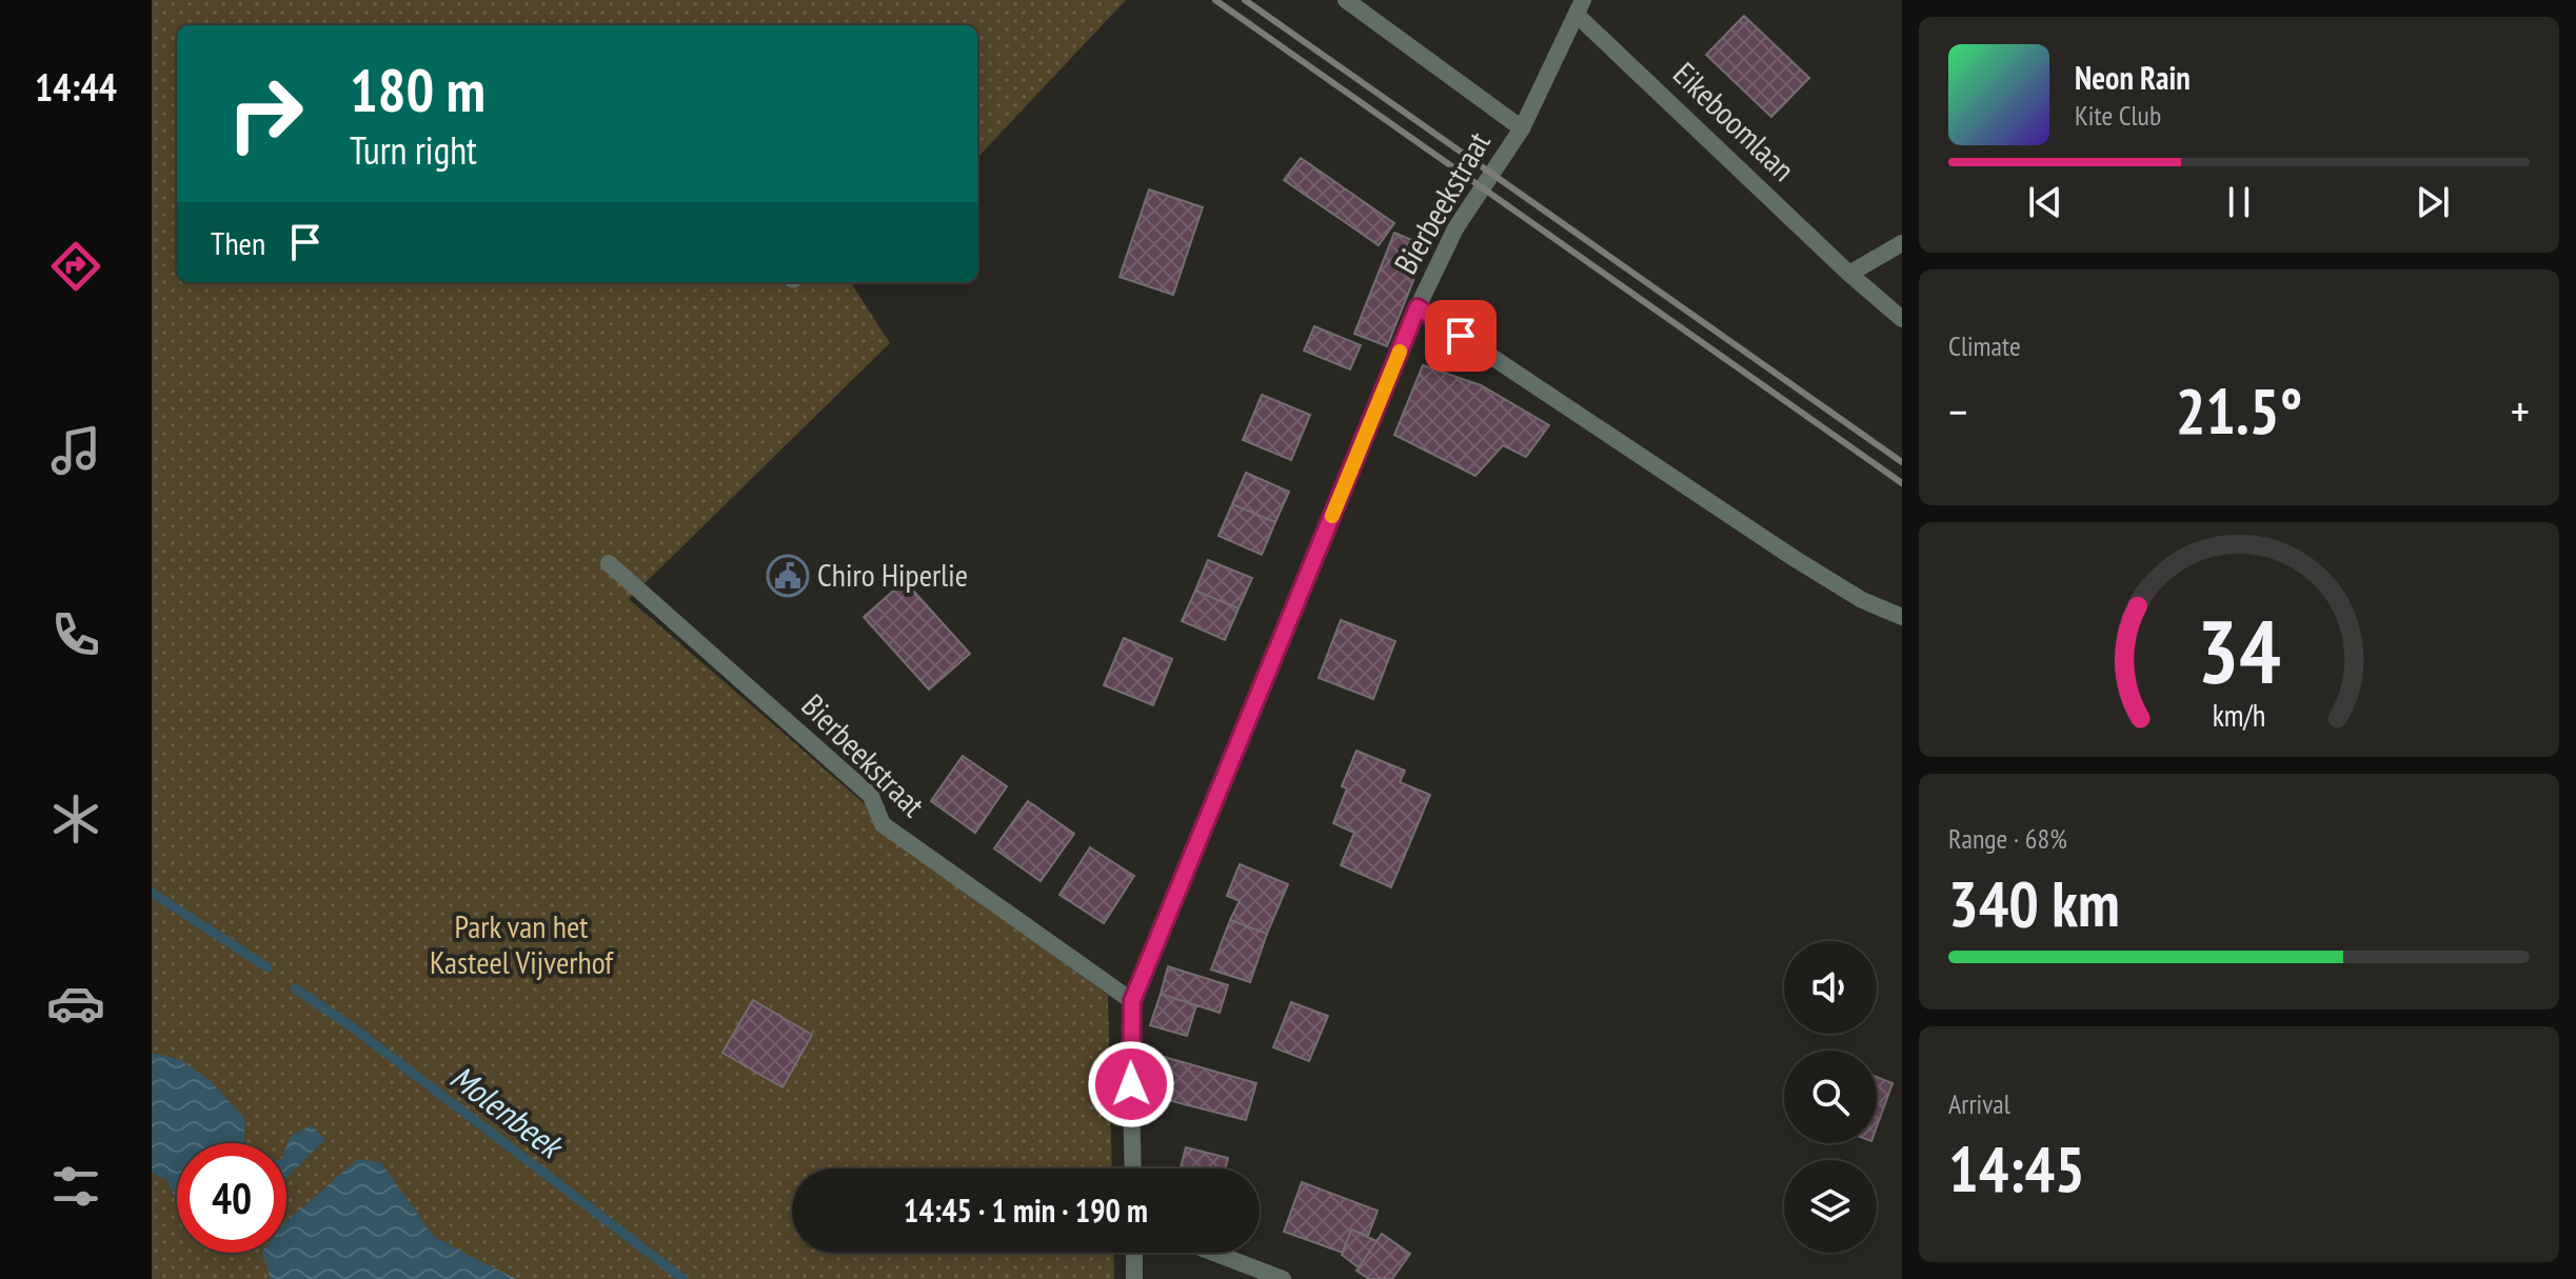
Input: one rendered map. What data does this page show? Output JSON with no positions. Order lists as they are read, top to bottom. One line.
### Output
{"streets":{"street":["Eikeboomlaan","Bierbeekstraat"]},"crossings":[["Eikeboomlaan","Bierbeekstraat"]],"water":["Molenbeek"],"parks":["Park van het Kasteel Vijverhof"],"places":{"public building":["Chiro Hiperlie"]},"page":{"tabs":"14:44","turn":["180 m","Turn right"],"song":["Neon Rain","Kite Club"],"then":"Then","tile":["Climate",["Range · 68%","340 km"],["Arrival","14:45"]],"heat":["−","21.5°","+"],"limit":"40","trip":"14:45 · 1 min · 190 m","gauge":["34","km/h"]}}
